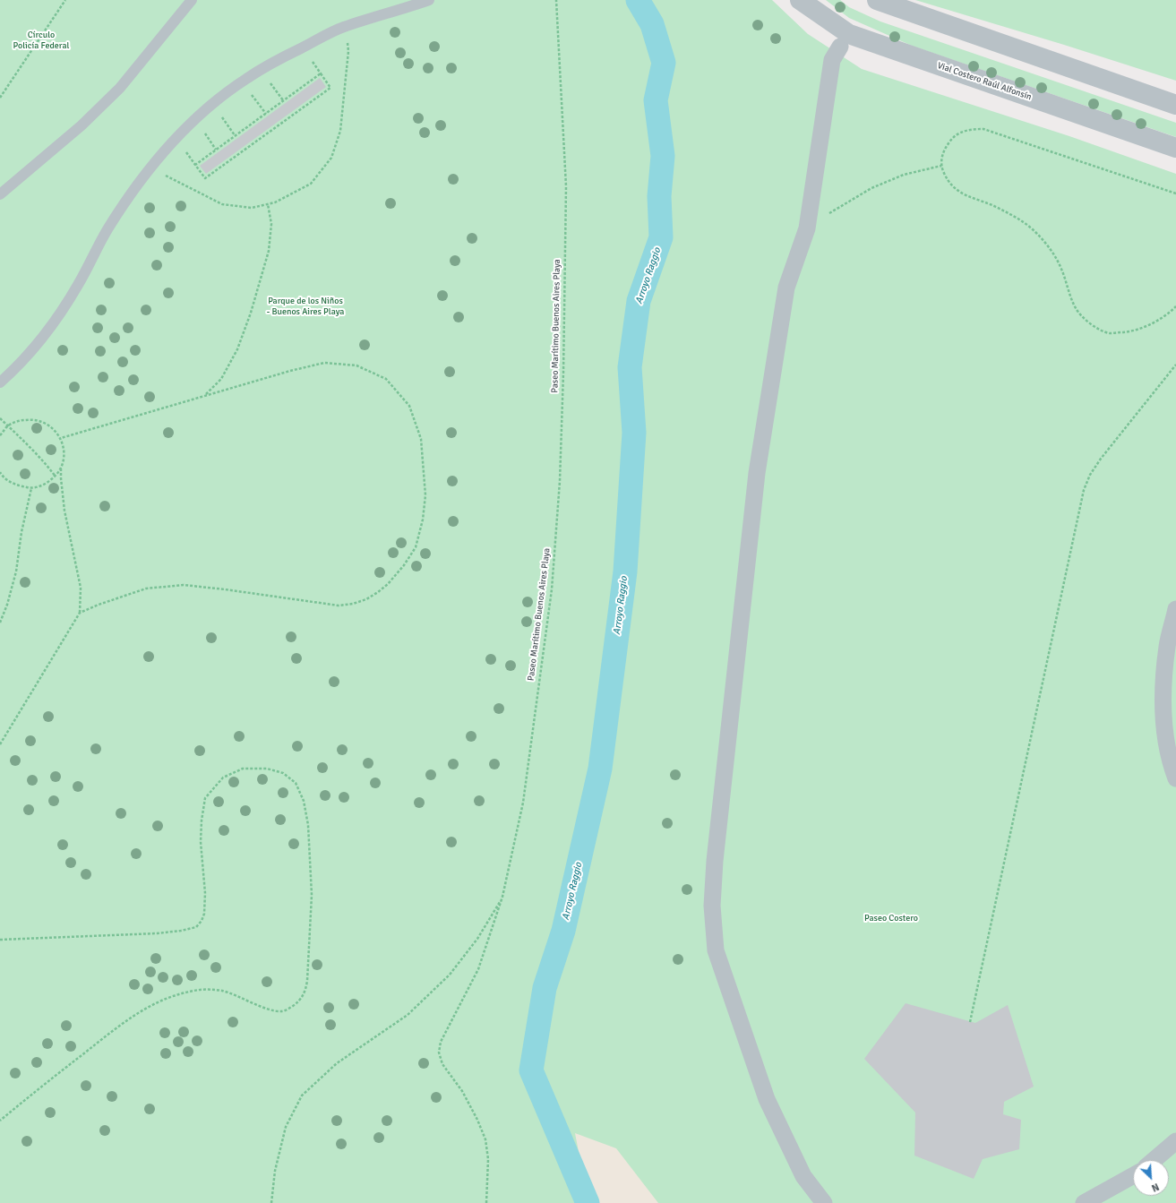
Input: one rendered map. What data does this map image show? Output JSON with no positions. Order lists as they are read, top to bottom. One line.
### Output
{"streets":{"street":["Vial Costero Raúl Alfonsín"],"path":["Paseo Marítimo Buenos Aires Playa"]},"water":["Arroyo Raggio"],"parks":["Círculo Policía Federal","Parque de los Niños - Buenos Aires Playa","Paseo Costero"],"north":"bottom right"}
